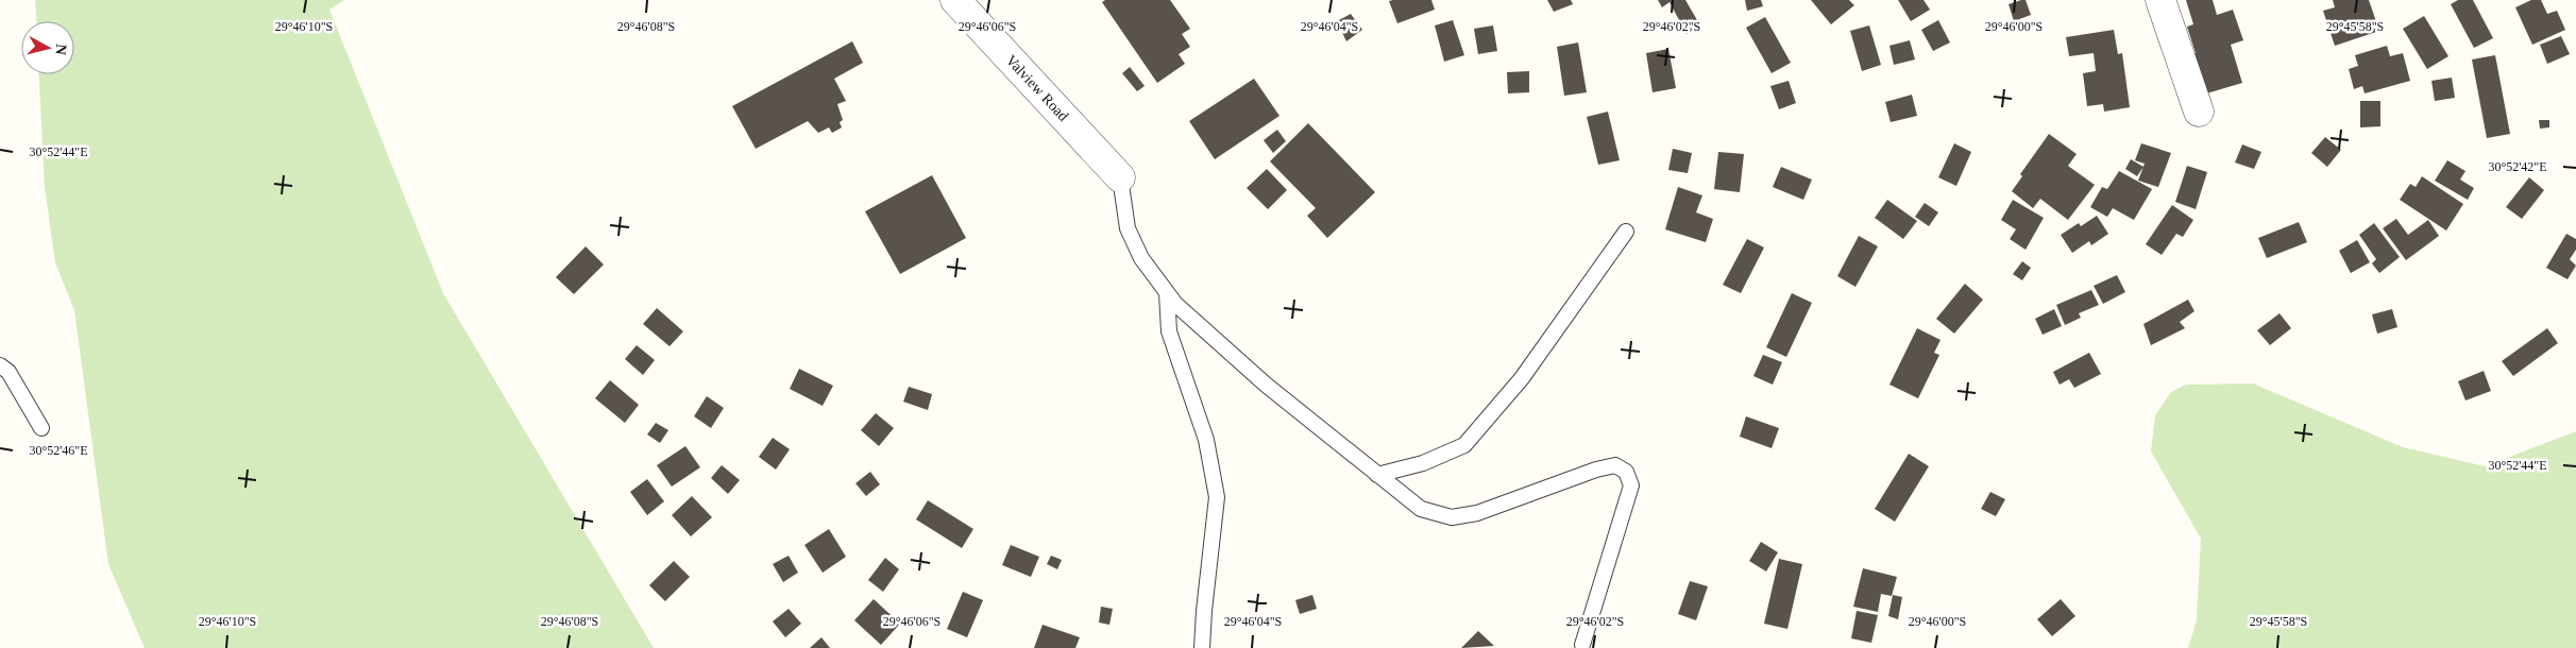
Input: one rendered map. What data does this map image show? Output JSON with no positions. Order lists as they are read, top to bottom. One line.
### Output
{"streets":{"street":["Valview Road"]},"north":"right","coordinates":["29°46'10\"S","29°46'08\"S","29°46'06\"S","29°46'04\"S","29°46'02\"S","29°46'00\"S","29°45'58\"S","30°52'44\"E","30°52'42\"E","30°52'46\"E"]}
